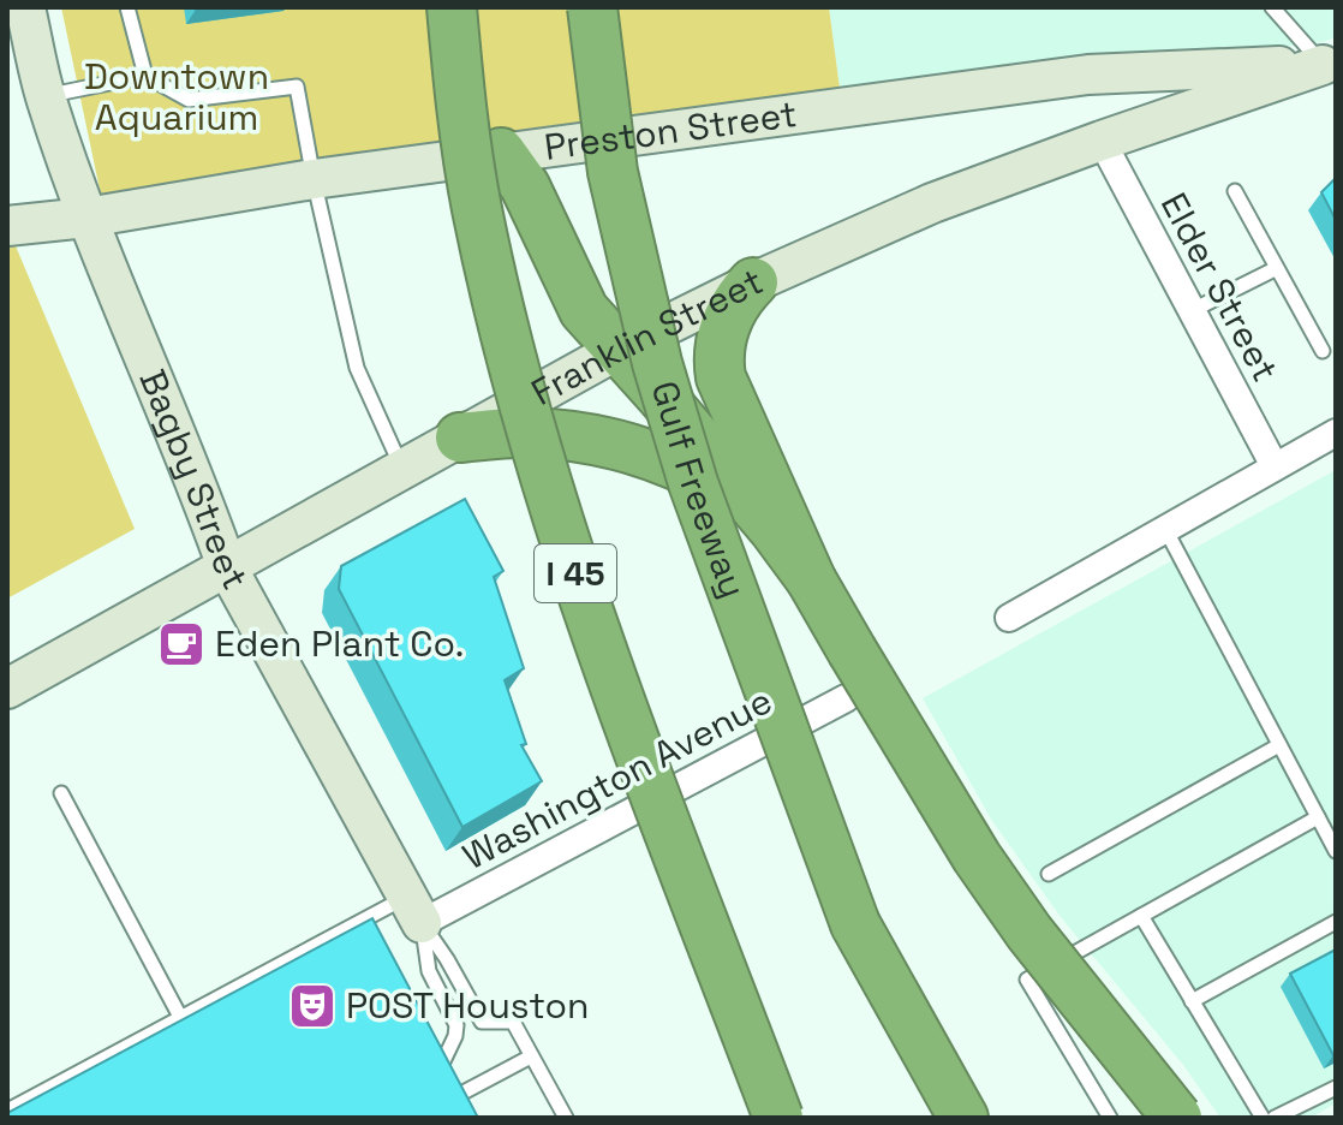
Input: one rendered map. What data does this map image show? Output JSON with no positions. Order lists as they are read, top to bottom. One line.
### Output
{"streets":{"highway":["Gulf Freeway","I 45"],"street":["Preston Street","Elder Street","Franklin Street","Bagby Street","Washington Avenue"]},"crossings":[["Preston Street","Franklin Street"],["Preston Street","Bagby Street"],["Elder Street","Franklin Street"],["Franklin Street","Bagby Street"],["Bagby Street","Washington Avenue"]],"parks":["Downtown Aquarium"],"places":{"cafe":["Eden Plant Co."],"theatre":["POST Houston"]}}
